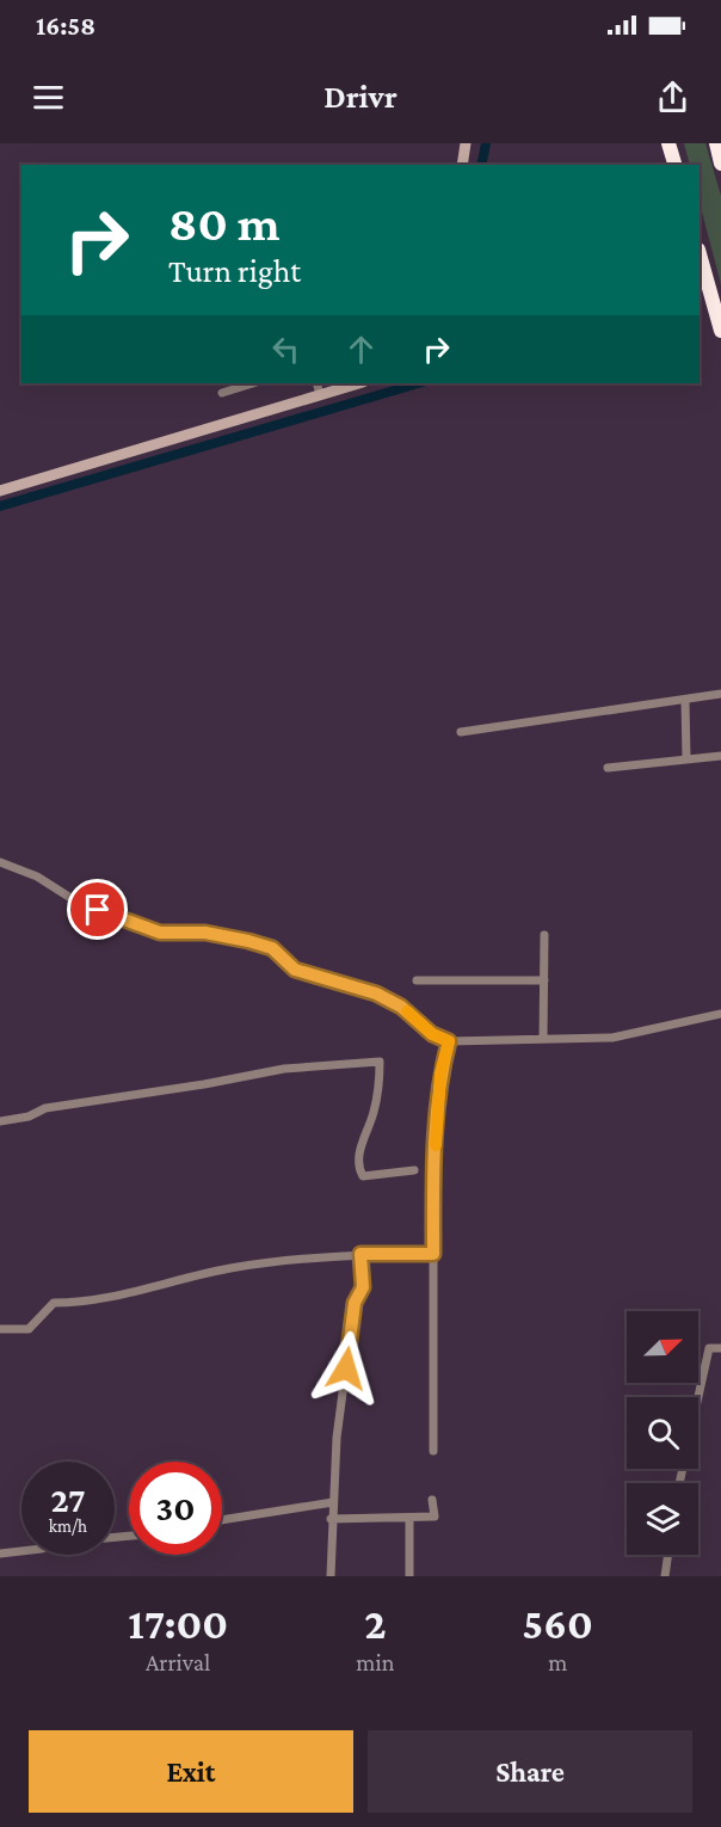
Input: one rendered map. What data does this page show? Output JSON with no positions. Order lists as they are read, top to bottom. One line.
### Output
{"north":"top right","page":{"status":"16:58","header":"Drivr","turn":["80 m","Turn right"],"speed":"27 km/h","limit":"30","eta":["17:00","Arrival","2","min","560","m"],"buttons":["Exit","Share"]}}
